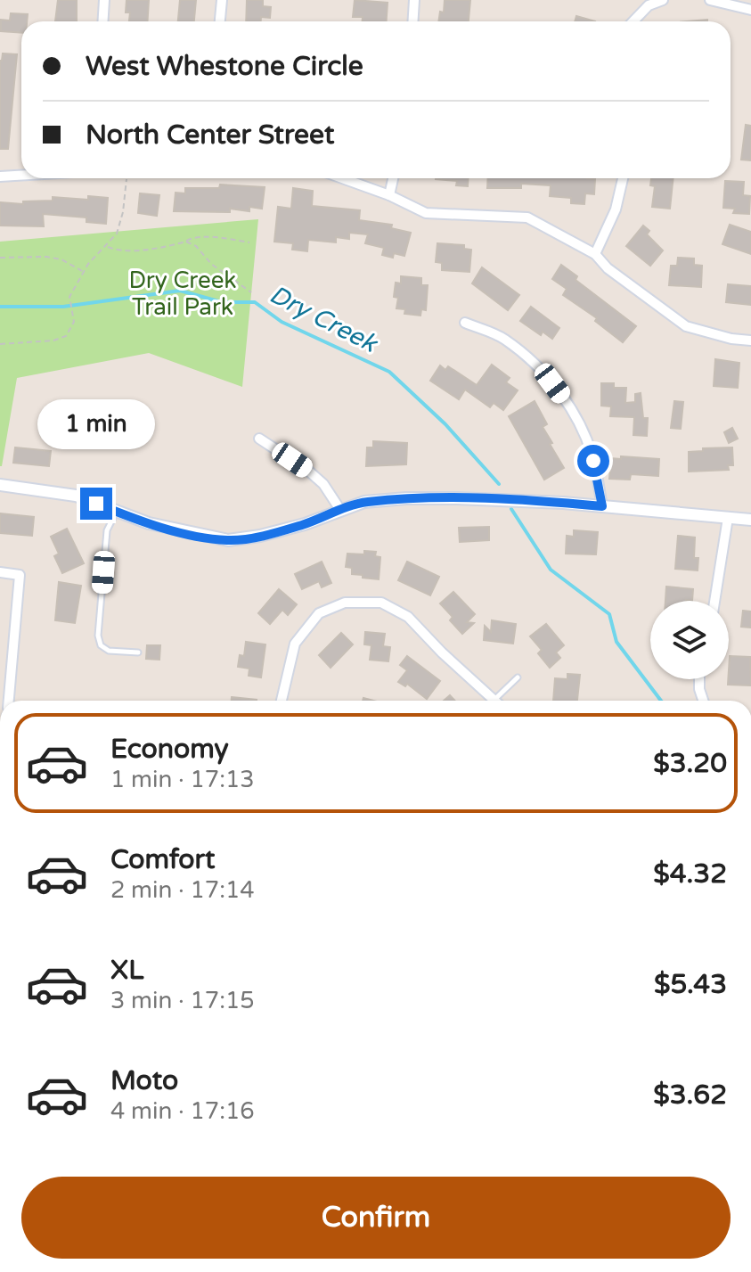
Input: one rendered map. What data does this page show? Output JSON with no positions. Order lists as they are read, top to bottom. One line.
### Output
{"water":["Dry Creek"],"parks":["Dry Creek Trail Park"],"page":{"banner":["West Whestone Circle","North Center Street"],"bubble":"1 min","list":[{"name":"Economy","note":"1 min · 17:13","value":"$3.20"},{"name":"Comfort","note":"2 min · 17:14","value":"$4.32"},{"name":"XL","note":"3 min · 17:15","value":"$5.43"},{"name":"Moto","note":"4 min · 17:16","value":"$3.62"}],"buttons":"Confirm"}}
